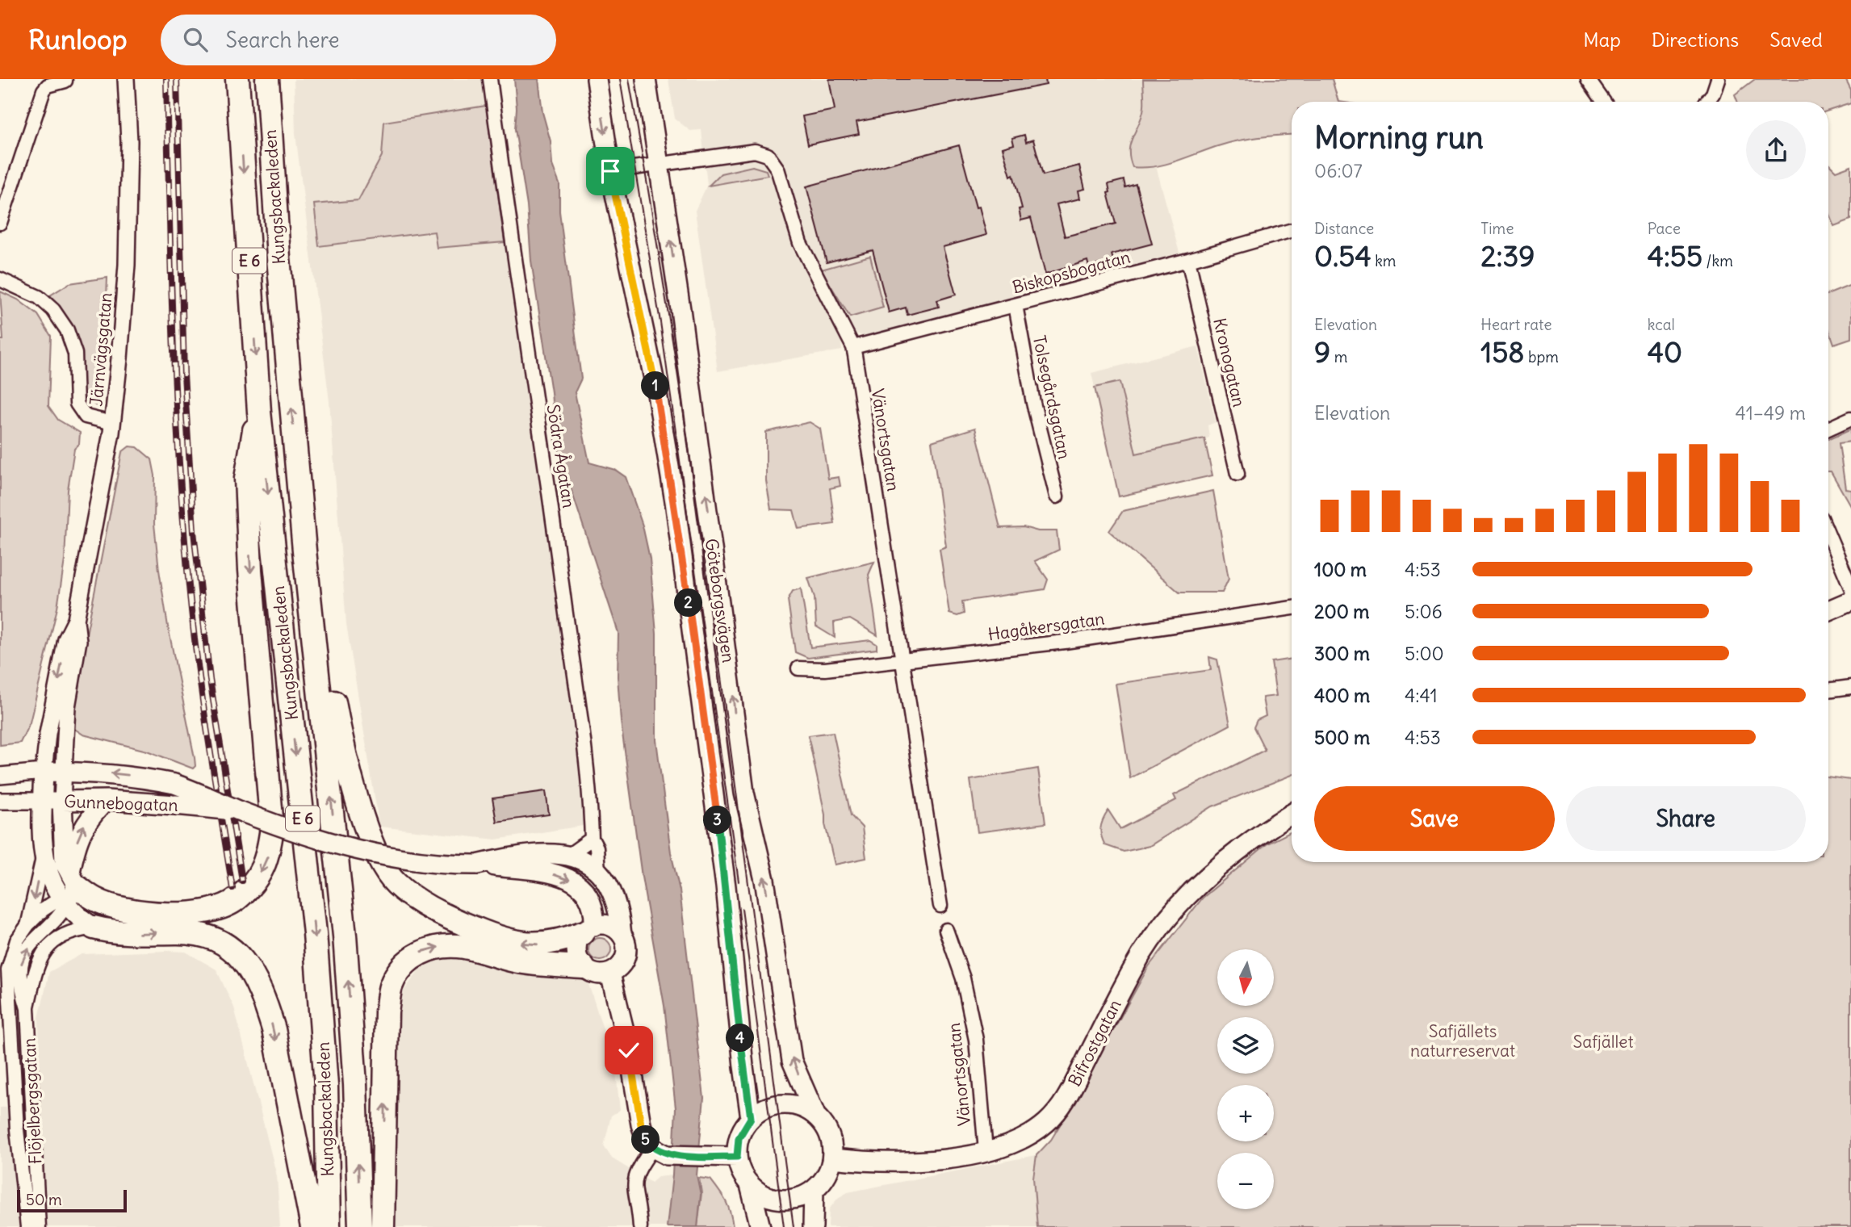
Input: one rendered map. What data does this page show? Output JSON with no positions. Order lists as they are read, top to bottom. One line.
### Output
{"streets":{"highway":["Kungsbackaleden","E 6"],"main road":["Göteborgsvägen","Gunnebogatan","Bifrostgatan","Flöjelbergsgatan"],"street":["Biskopsbogatan","Järnvägsgatan","Kronogatan","Tolsegårdsgatan","Vänortsgatan","Södra Ågatan","Hagåkersgatan"]},"crossings":[["Biskopsbogatan","Kronogatan"],["Biskopsbogatan","Tolsegårdsgatan"],["Biskopsbogatan","Vänortsgatan"],["Järnvägsgatan","Gunnebogatan"],["Järnvägsgatan","Flöjelbergsgatan"],["Vänortsgatan","Göteborgsvägen"],["Vänortsgatan","Hagåkersgatan"],["Vänortsgatan","Bifrostgatan"],["Göteborgsvägen","Bifrostgatan"],["Gunnebogatan","Flöjelbergsgatan"]],"parks":["Safjällets naturreservat","Safjället"],"scale_bar":"50 m","north":"bottom","page":{"header":"Runloop","search":"Search here","nav":["Map","Directions","Saved"],"heading":["Morning run","06:07"],"stats":[["Distance","0.54 km"],["Time","2:39"],["Pace","4:55 /km"],["Elevation","9 m"],["Heart rate","158 bpm"],["kcal","40"]],"pins":["1","2","3","4","5"],"chart":["Elevation","41–49 m"],"list":[{"name":"100 m","note":"4:53"},{"name":"200 m","note":"5:06"},{"name":"300 m","note":"5:00"},{"name":"400 m","note":"4:41"},{"name":"500 m","note":"4:53"}],"buttons":["Save","Share"],"map_buttons":["+","−"],"scale":"50 m"}}
